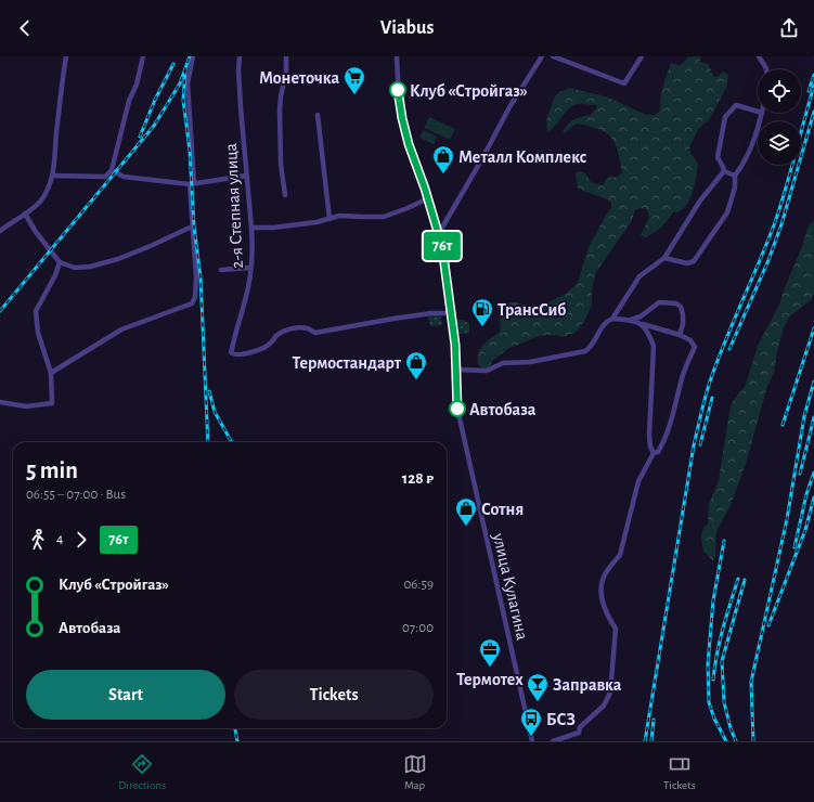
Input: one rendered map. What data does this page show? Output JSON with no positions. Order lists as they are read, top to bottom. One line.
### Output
{"streets":{"street":["2-я Степная улица","улица Кулагина"]},"crossings":[["2-я Степная улица","улица Кулагина"]],"places":{"other":["Клуб «Стройгаз»","Автобаза"],"supermarket":["Монеточка"],"shop":["Металл Комплекс","Термостандарт","Сотня"],"fuel station":["ТрансСиб"],"office":["Термотех"],"bar":["Заправка"],"bus stop":["БСЗ"]},"lines":["bus line 76т"],"page":{"header":"Viabus","on_map":"76т","heading":["5 min","06:55 – 07:00 · Bus","128 ₽"],"legs":["4","76т"],"list":[{"name":"Клуб «Стройгаз»","value":"06:59"},{"name":"Автобаза","value":"07:00"}],"buttons":["Start","Tickets"],"tabs":["Directions","Map","Tickets"]}}
